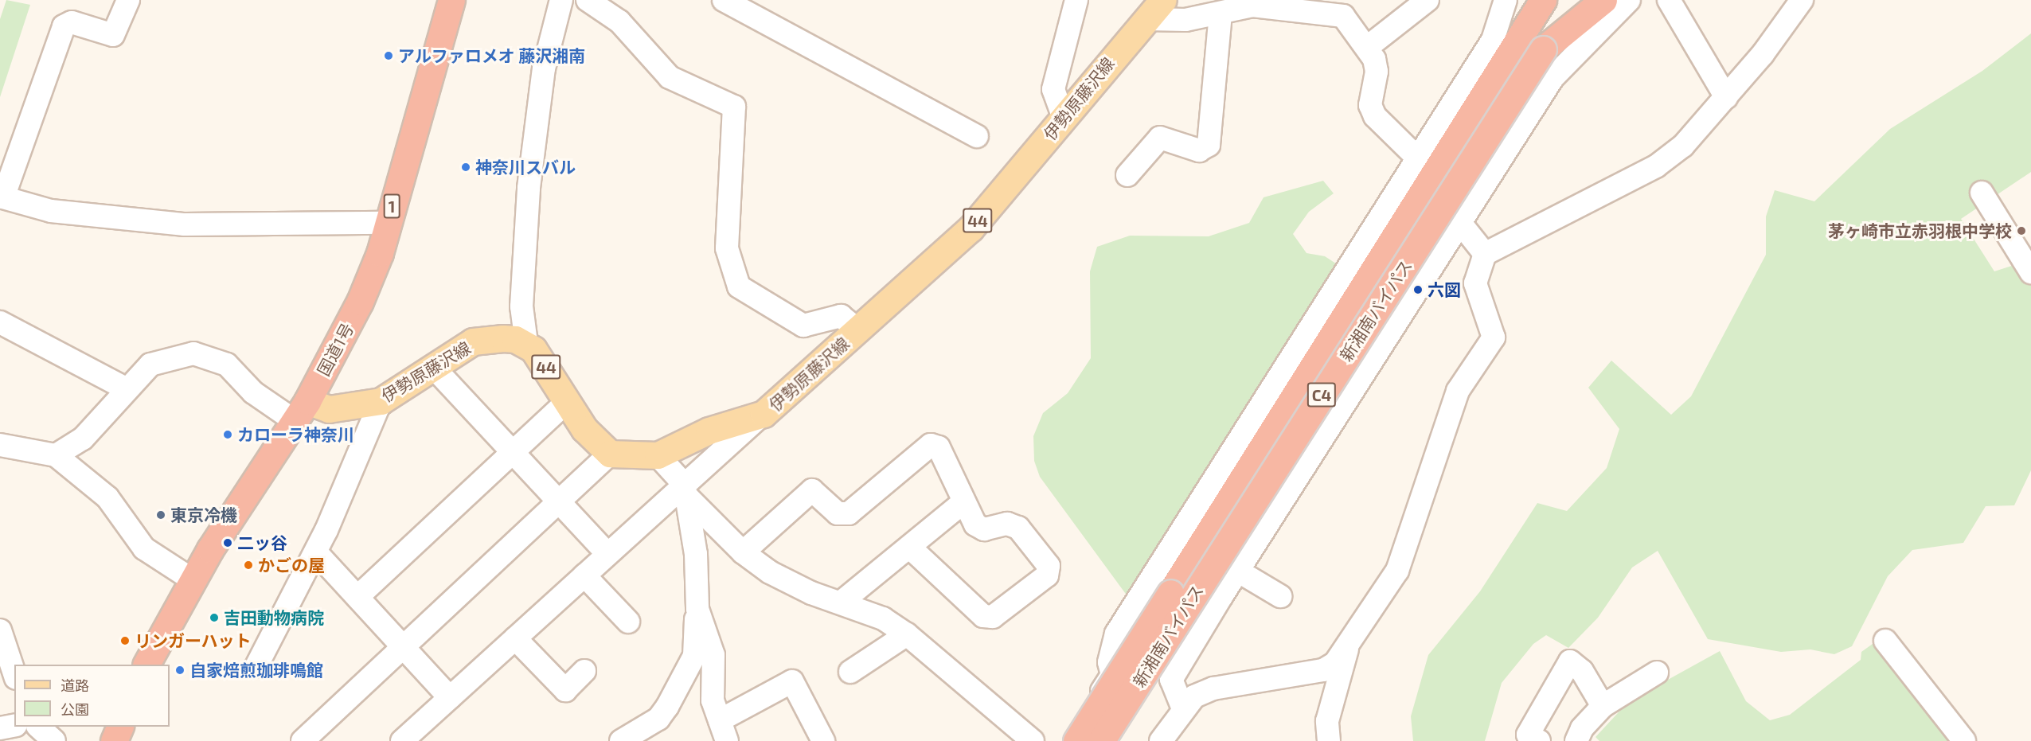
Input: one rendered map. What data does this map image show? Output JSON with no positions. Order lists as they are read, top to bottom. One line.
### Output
{"streets":{"highway":["1","新湘南バイパス","国道1号","C4"],"main road":["伊勢原藤沢線","44"]},"crossings":[["伊勢原藤沢線","44"],["伊勢原藤沢線","国道1号"]],"places":["アルファロメオ 藤沢湘南","神奈川スバル","茅ヶ崎市立赤羽根中学校","六図","カローラ神奈川","東京冷機","二ッ谷","かごの屋","吉田動物病院","リンガーハット","自家焙煎珈琲鳴館"],"legend":["道路","公園"]}
